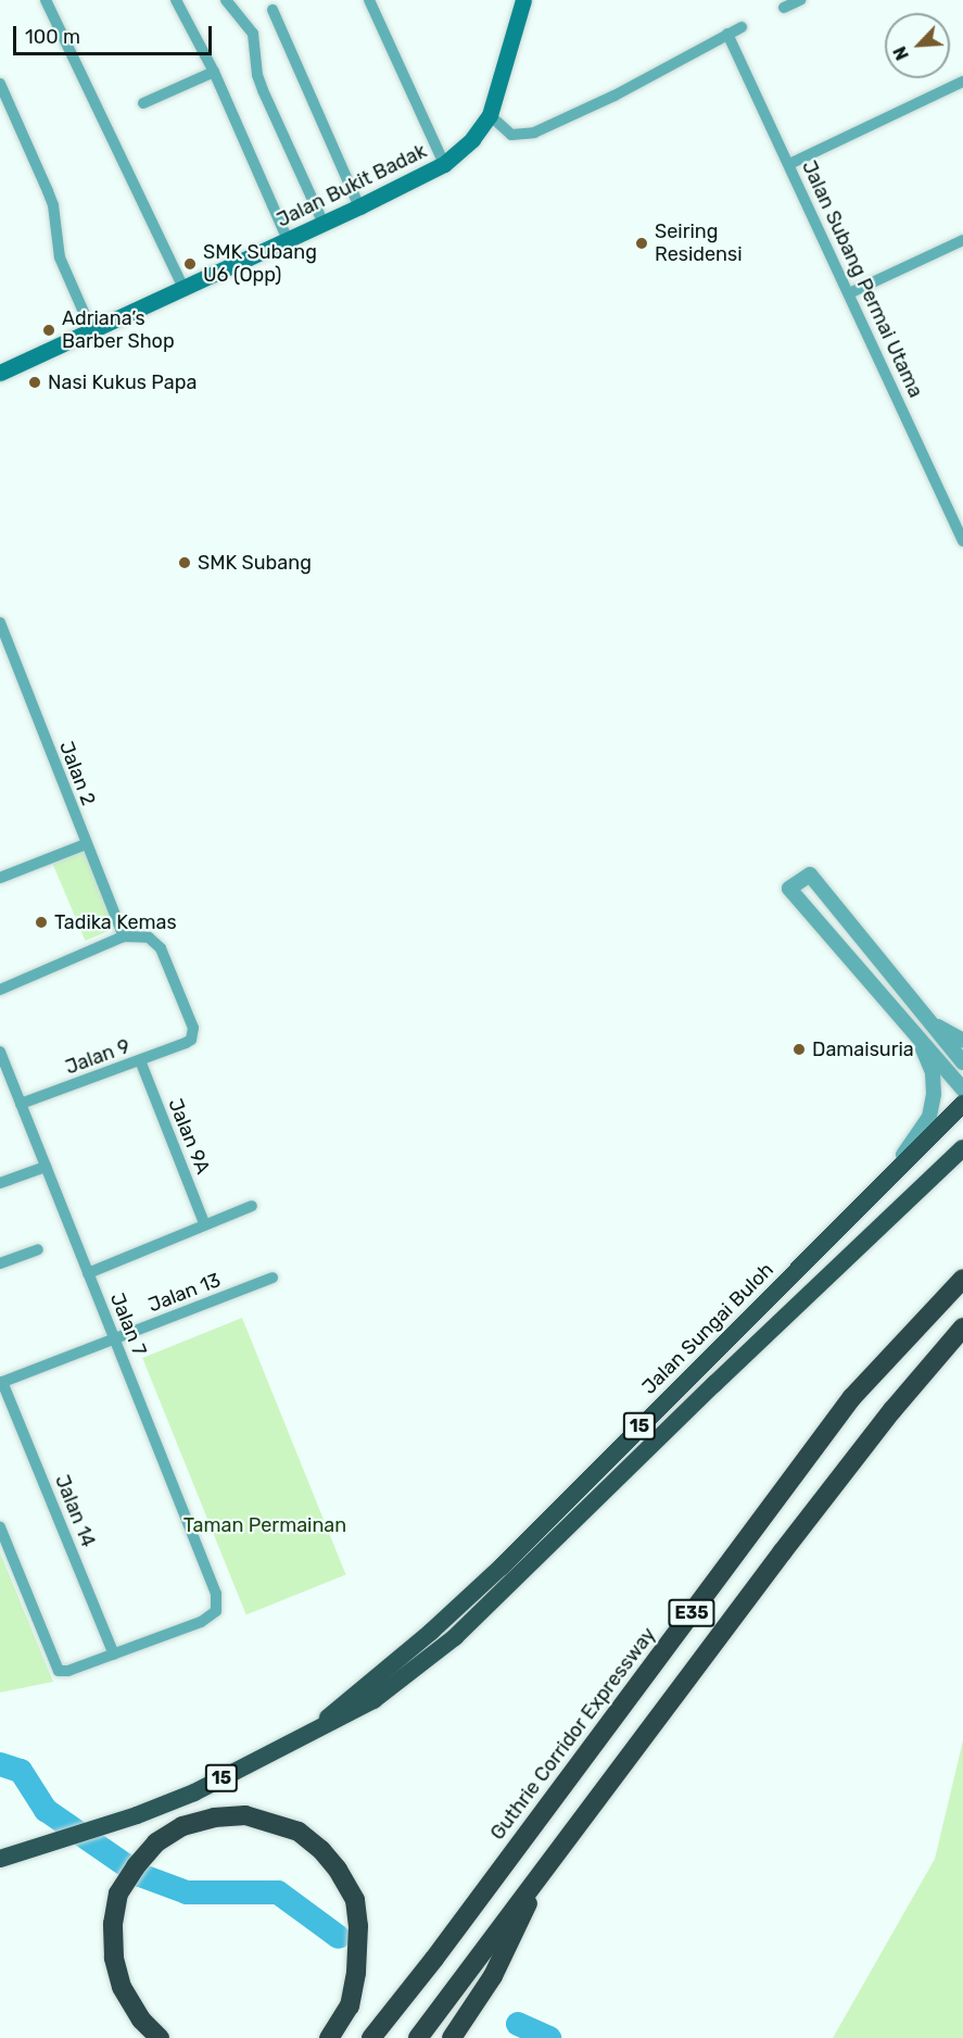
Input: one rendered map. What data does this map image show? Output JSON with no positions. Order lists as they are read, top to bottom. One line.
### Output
{"streets":{"highway":["Jalan Sungai Buloh","15","E35","Guthrie Corridor Expressway"],"main road":["Jalan Bukit Badak"],"street":["Jalan Subang Permai Utama","Jalan 2","Jalan 9","Jalan 9A","Jalan 13","Jalan 7","Jalan 14"]},"crossings":[["Jalan 2","Jalan 9"],["Jalan 9","Jalan 9A"],["Jalan 9","Jalan 7"],["Jalan 13","Jalan 7"],["Jalan 13","Jalan 14"],["Jalan 7","Jalan 14"]],"parks":["Taman Permainan"],"places":["Seiring Residensi","SMK Subang U6 (Opp)","Adriana’s Barber Shop","Nasi Kukus Papa","SMK Subang","Tadika Kemas","Damaisuria"],"scale_bar":"100 m","north":"bottom left"}
